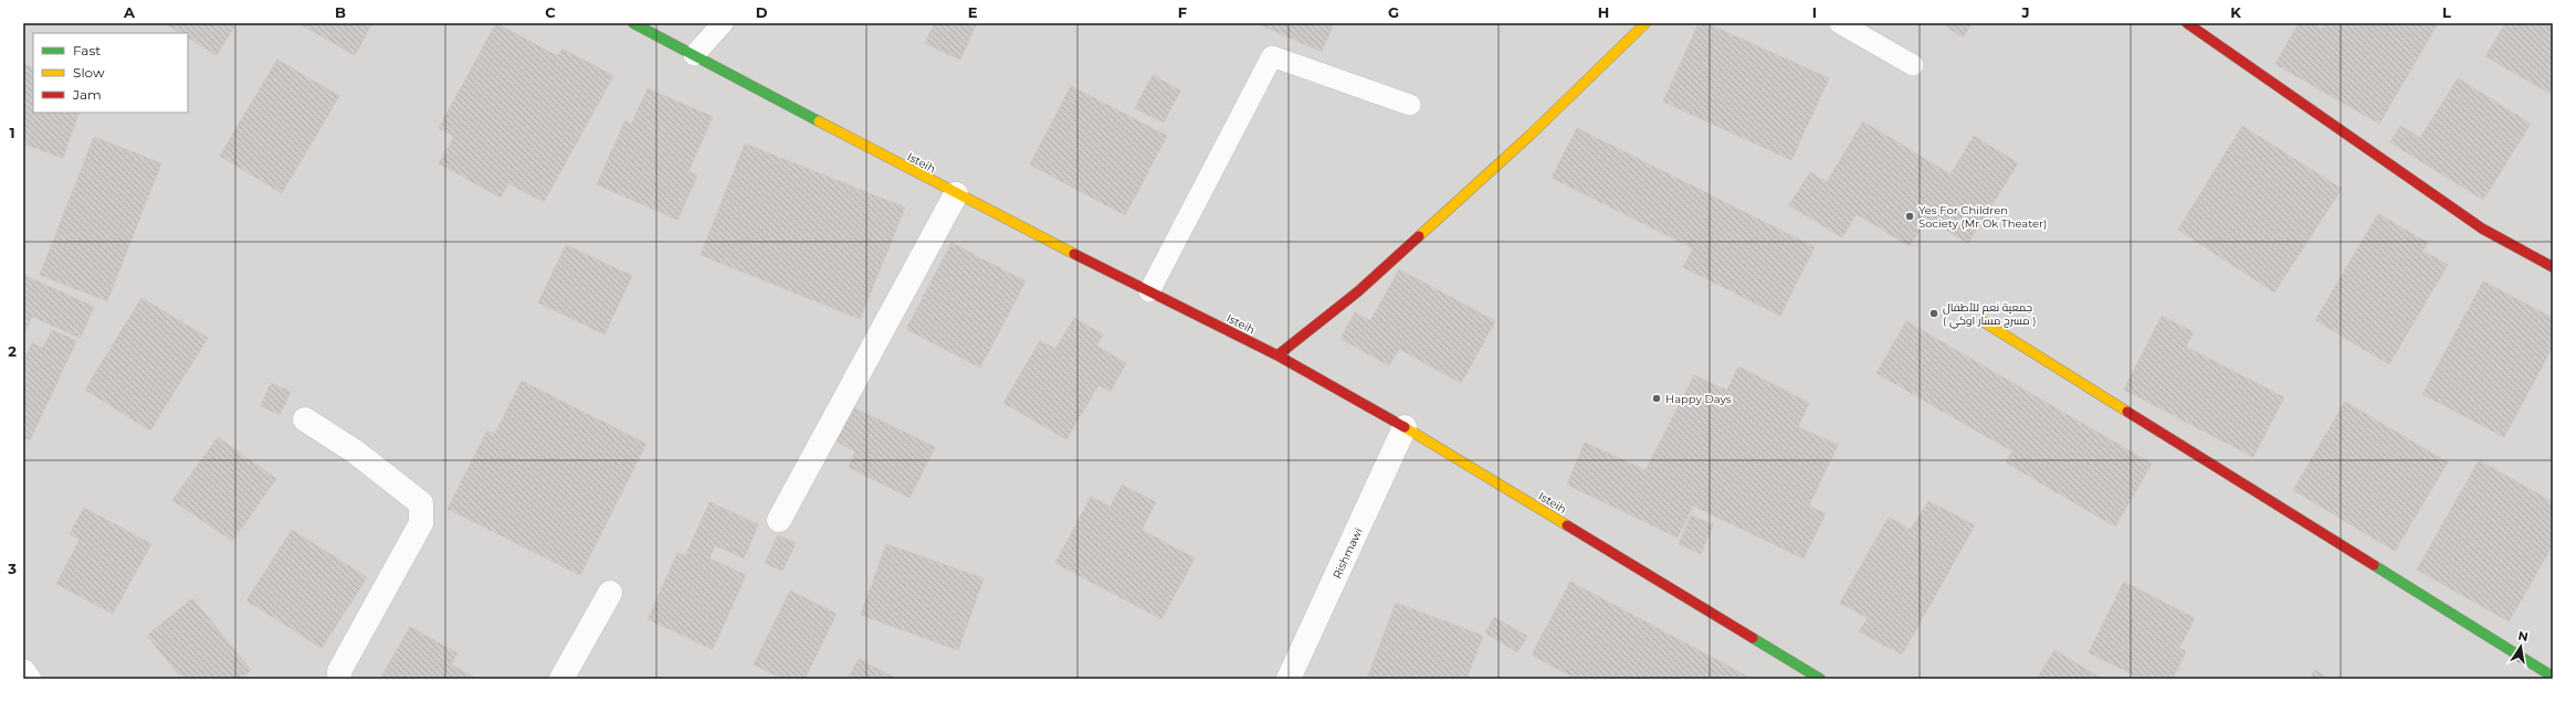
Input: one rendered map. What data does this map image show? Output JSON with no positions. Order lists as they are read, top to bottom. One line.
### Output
{"streets":{"street":["Isteih","Rishmawi"]},"crossings":[["Isteih","Rishmawi"]],"places":["Yes For Children Society (Mr Ok Theater)","جمعية نعم للأطفال ( مسرح مسار اوكي )","Happy Days"],"legend":["Fast","Slow","Jam"],"north":"top","grid":{"columns":["A","B","C","D","E","F","G","H","I","J","K","L"],"rows":["1","2","3"]}}
